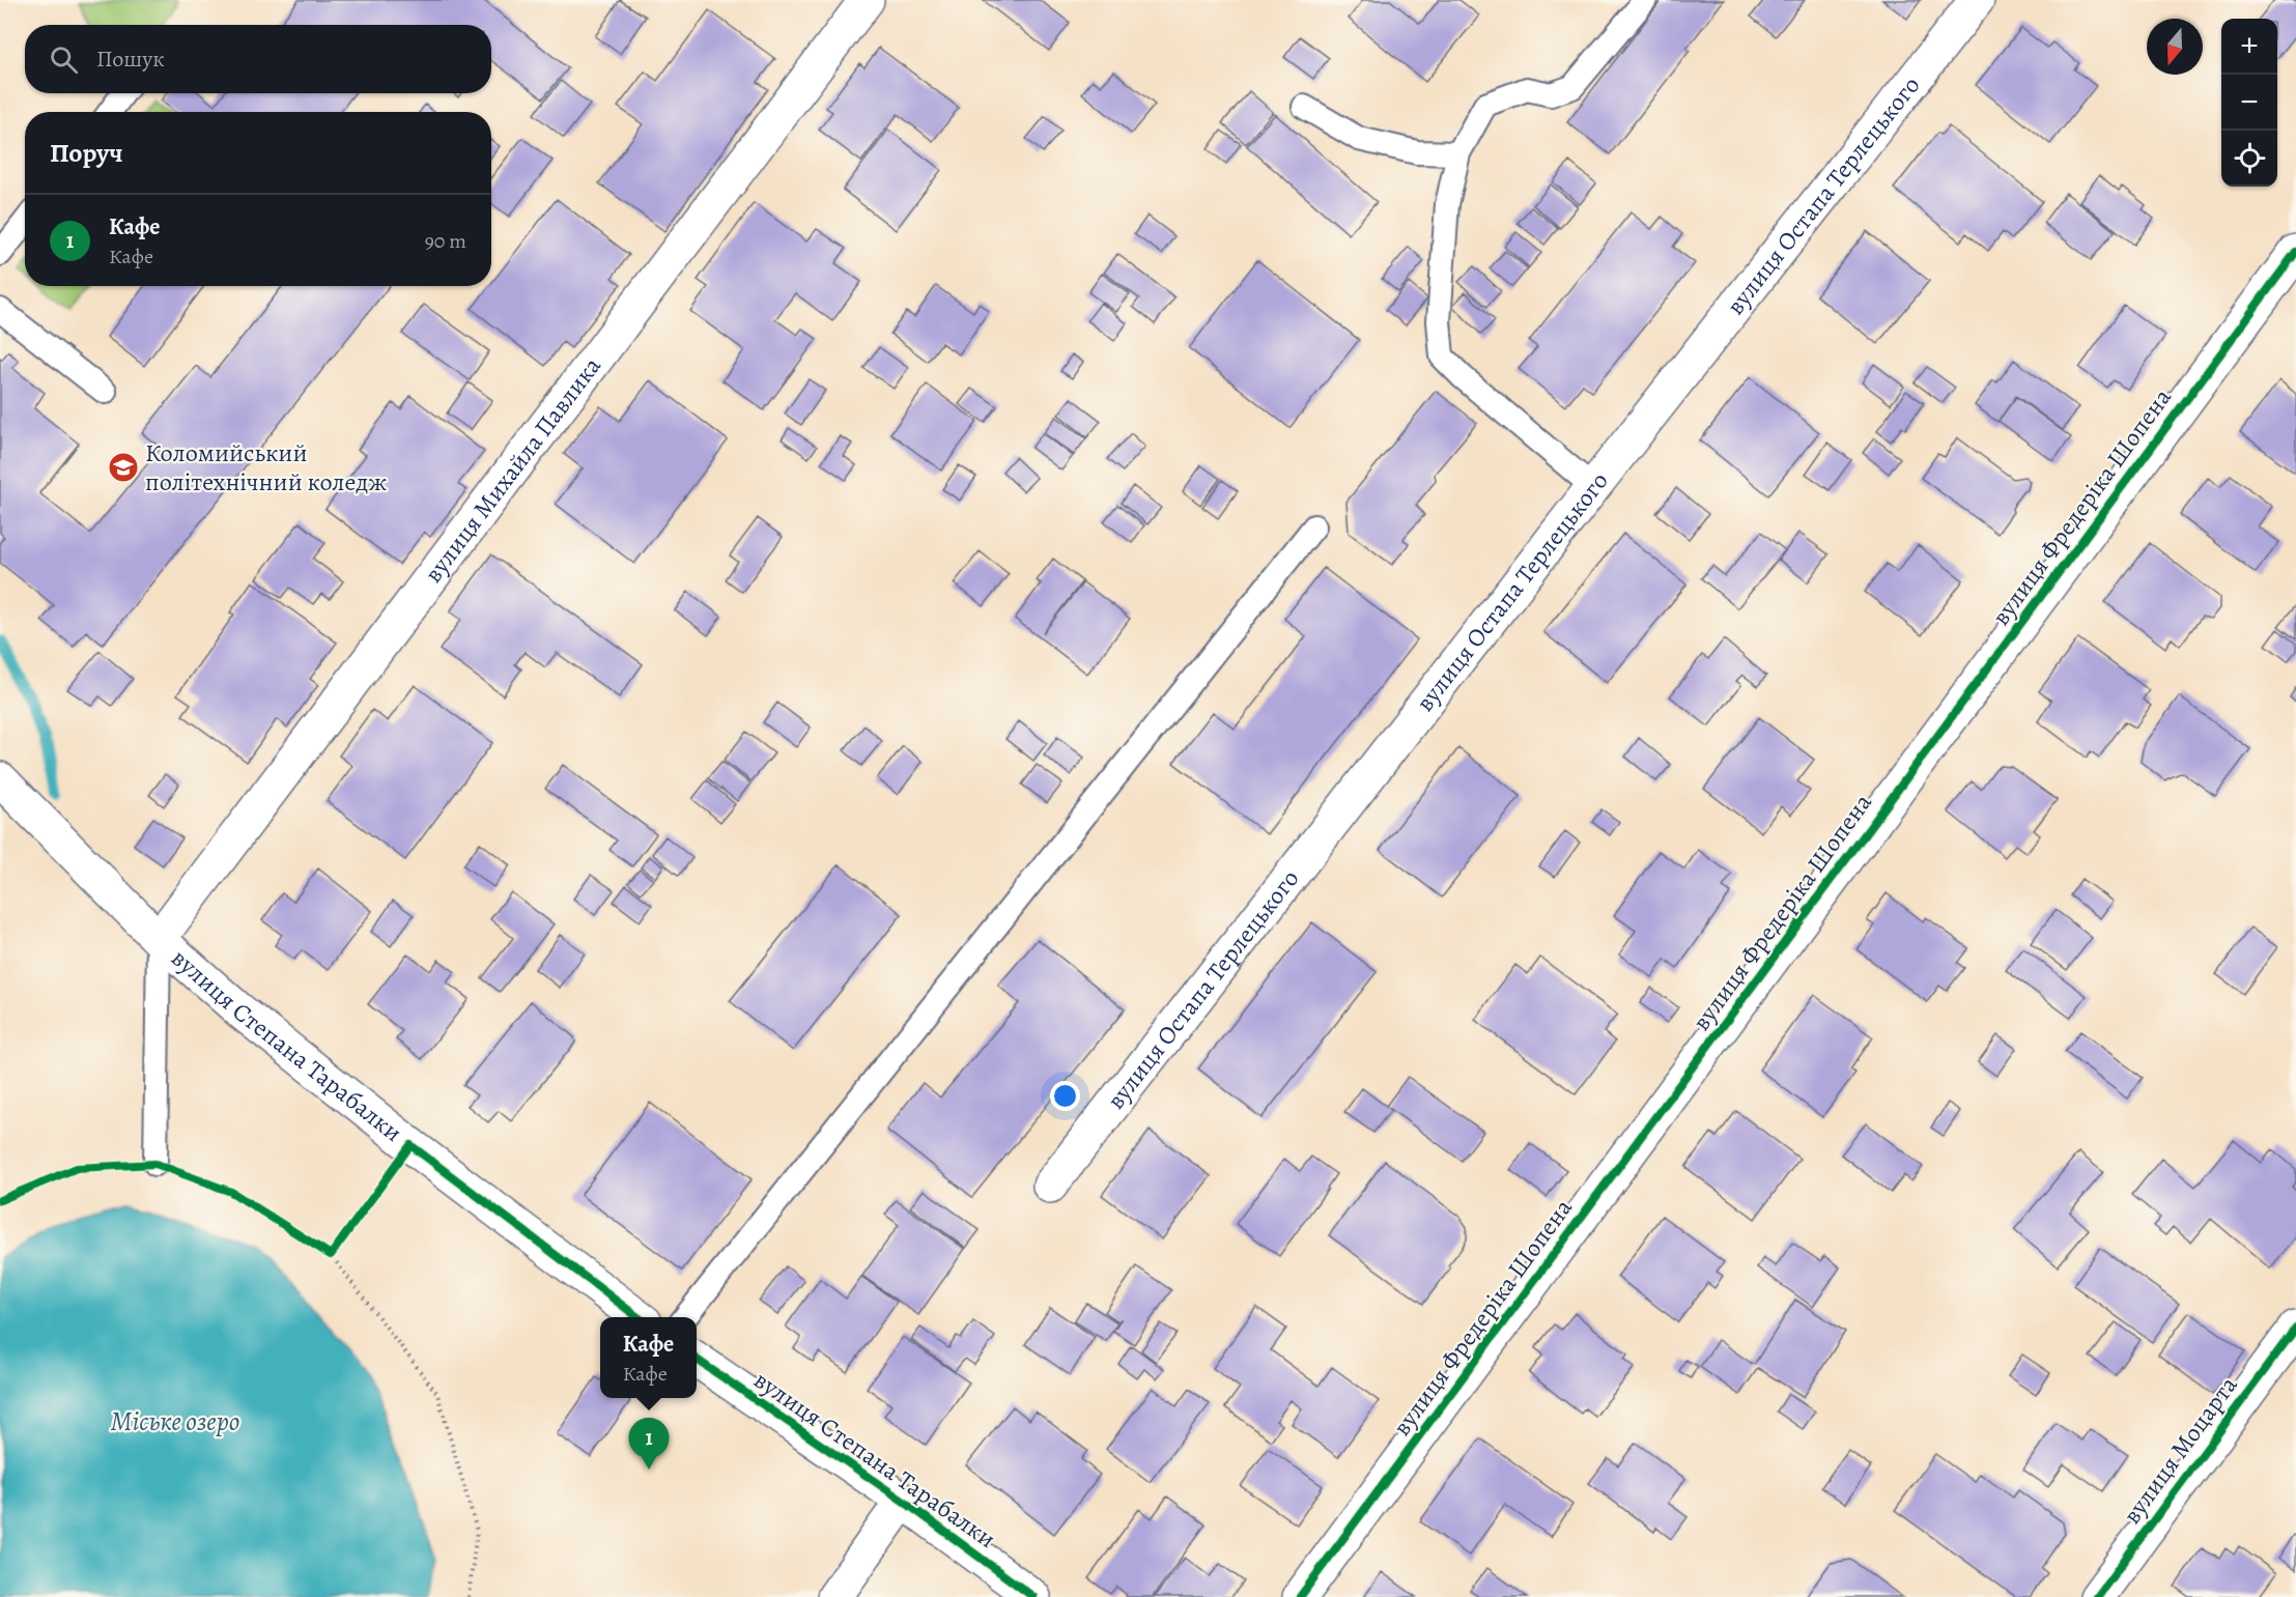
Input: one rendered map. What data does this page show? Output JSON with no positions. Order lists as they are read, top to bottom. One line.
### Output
{"streets":{"street":["вулиця Остапа Терлецького","вулиця Михайла Павлика","вулиця Фредеріка Шопена","вулиця Степана Тарабалки","вулиця Моцарта"]},"crossings":[["вулиця Михайла Павлика","вулиця Степана Тарабалки"]],"water":["Міське озеро"],"places":{"school or university":["Коломийський політехнічний коледж"]},"north":"bottom","page":{"map_buttons":["+","−"],"search":"Пошук","heading":"Поруч","list":[{"mark":"1","name":"Кафе","note":"Кафе","value":"90 m"}],"popup":["Кафе","Кафе"],"pins":"1"}}
